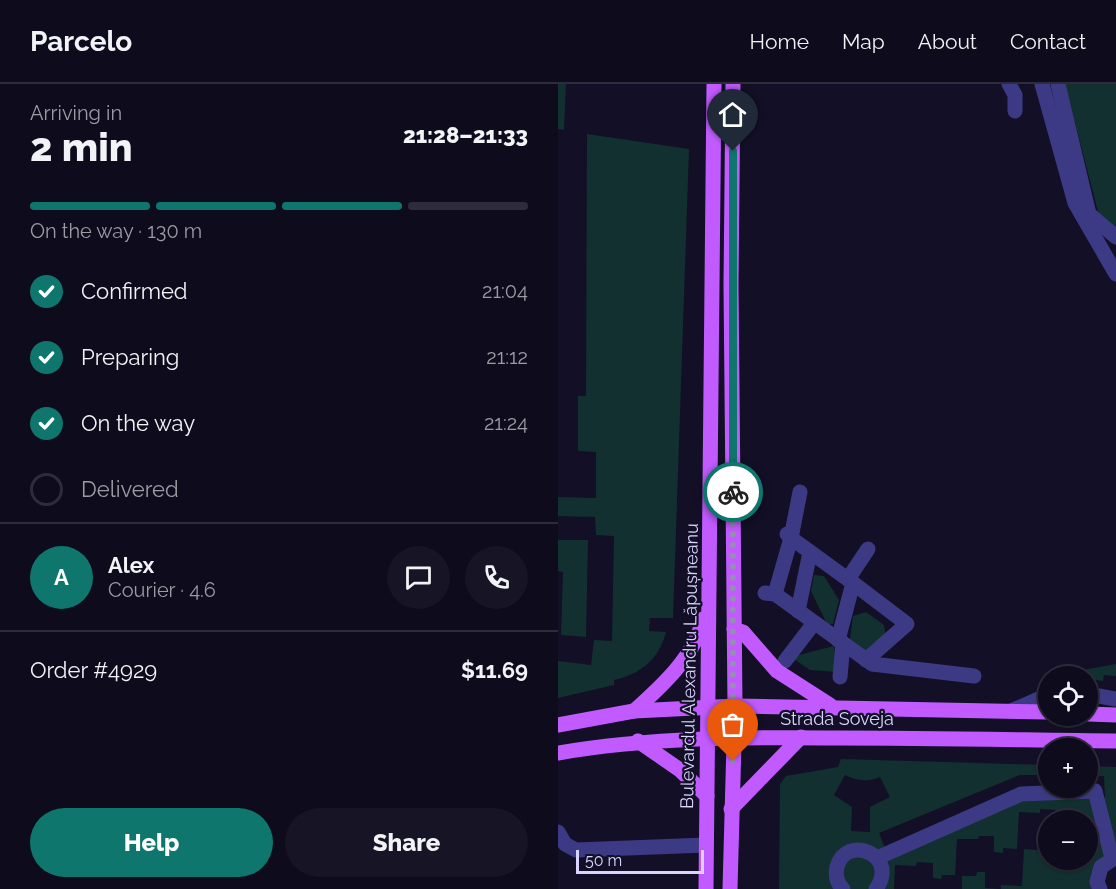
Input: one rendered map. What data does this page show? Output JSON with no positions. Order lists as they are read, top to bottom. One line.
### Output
{"streets":{"main road":["Bulevardul Alexandru Lăpușneanu","Strada Soveja"]},"crossings":[["Bulevardul Alexandru Lăpușneanu","Strada Soveja"]],"scale_bar":"50 m","page":{"header":"Parcelo","nav":["Home","Map","About","Contact"],"heading":["2 min","Arriving in","21:28–21:33"],"panel":["Alex","Courier · 4.6","Order #4929","$11.69"],"bar":"On the way · 130 m","list":[["Confirmed","21:04"],["Preparing","21:12"],["On the way","21:24"],"Delivered"],"round":"A","map_buttons":["+","−"],"buttons":["Help","Share"],"scale":"50 m"}}
